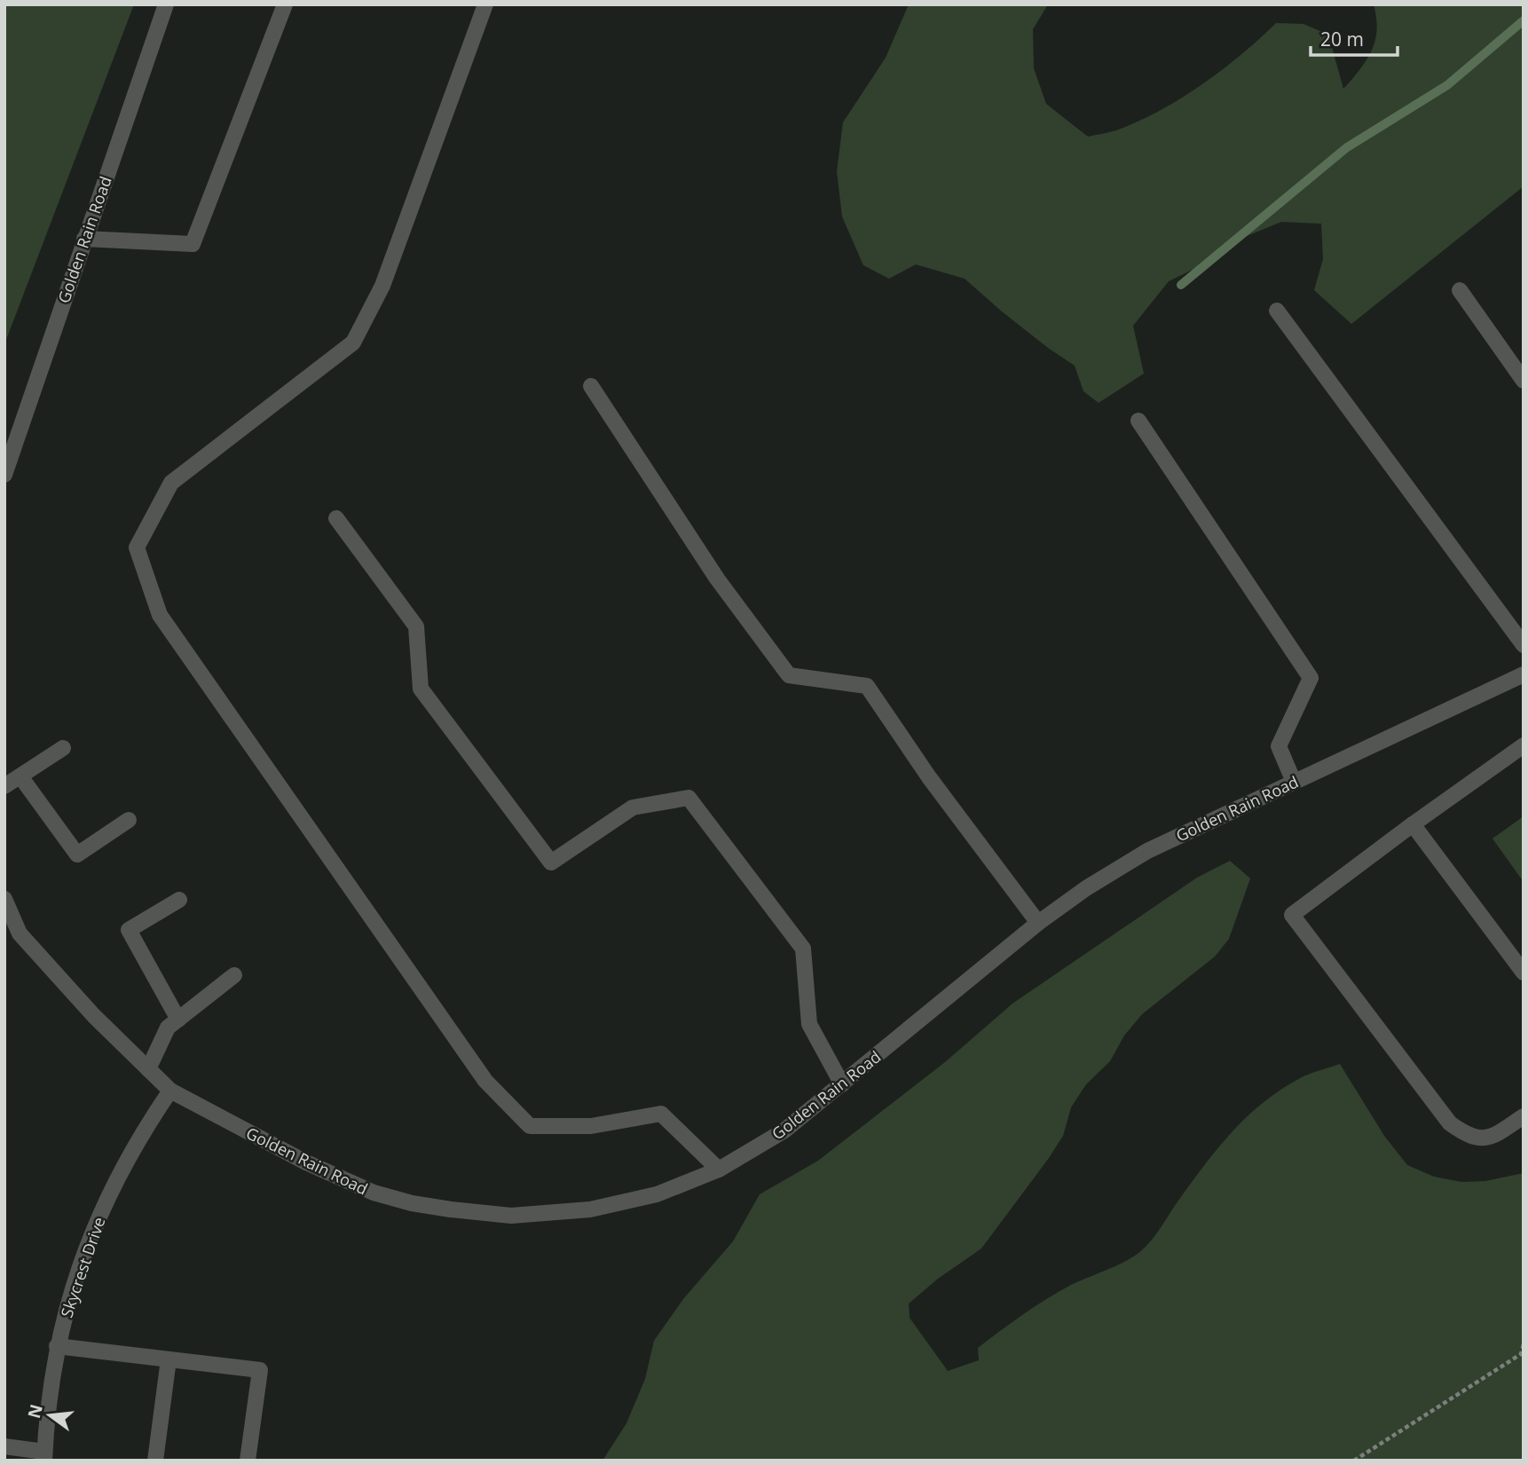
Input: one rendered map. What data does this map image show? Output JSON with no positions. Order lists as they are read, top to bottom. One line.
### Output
{"streets":{"street":["Golden Rain Road","Skycrest Drive"]},"crossings":[["Golden Rain Road","Skycrest Drive"]],"scale_bar":"20 m","north":"left"}
